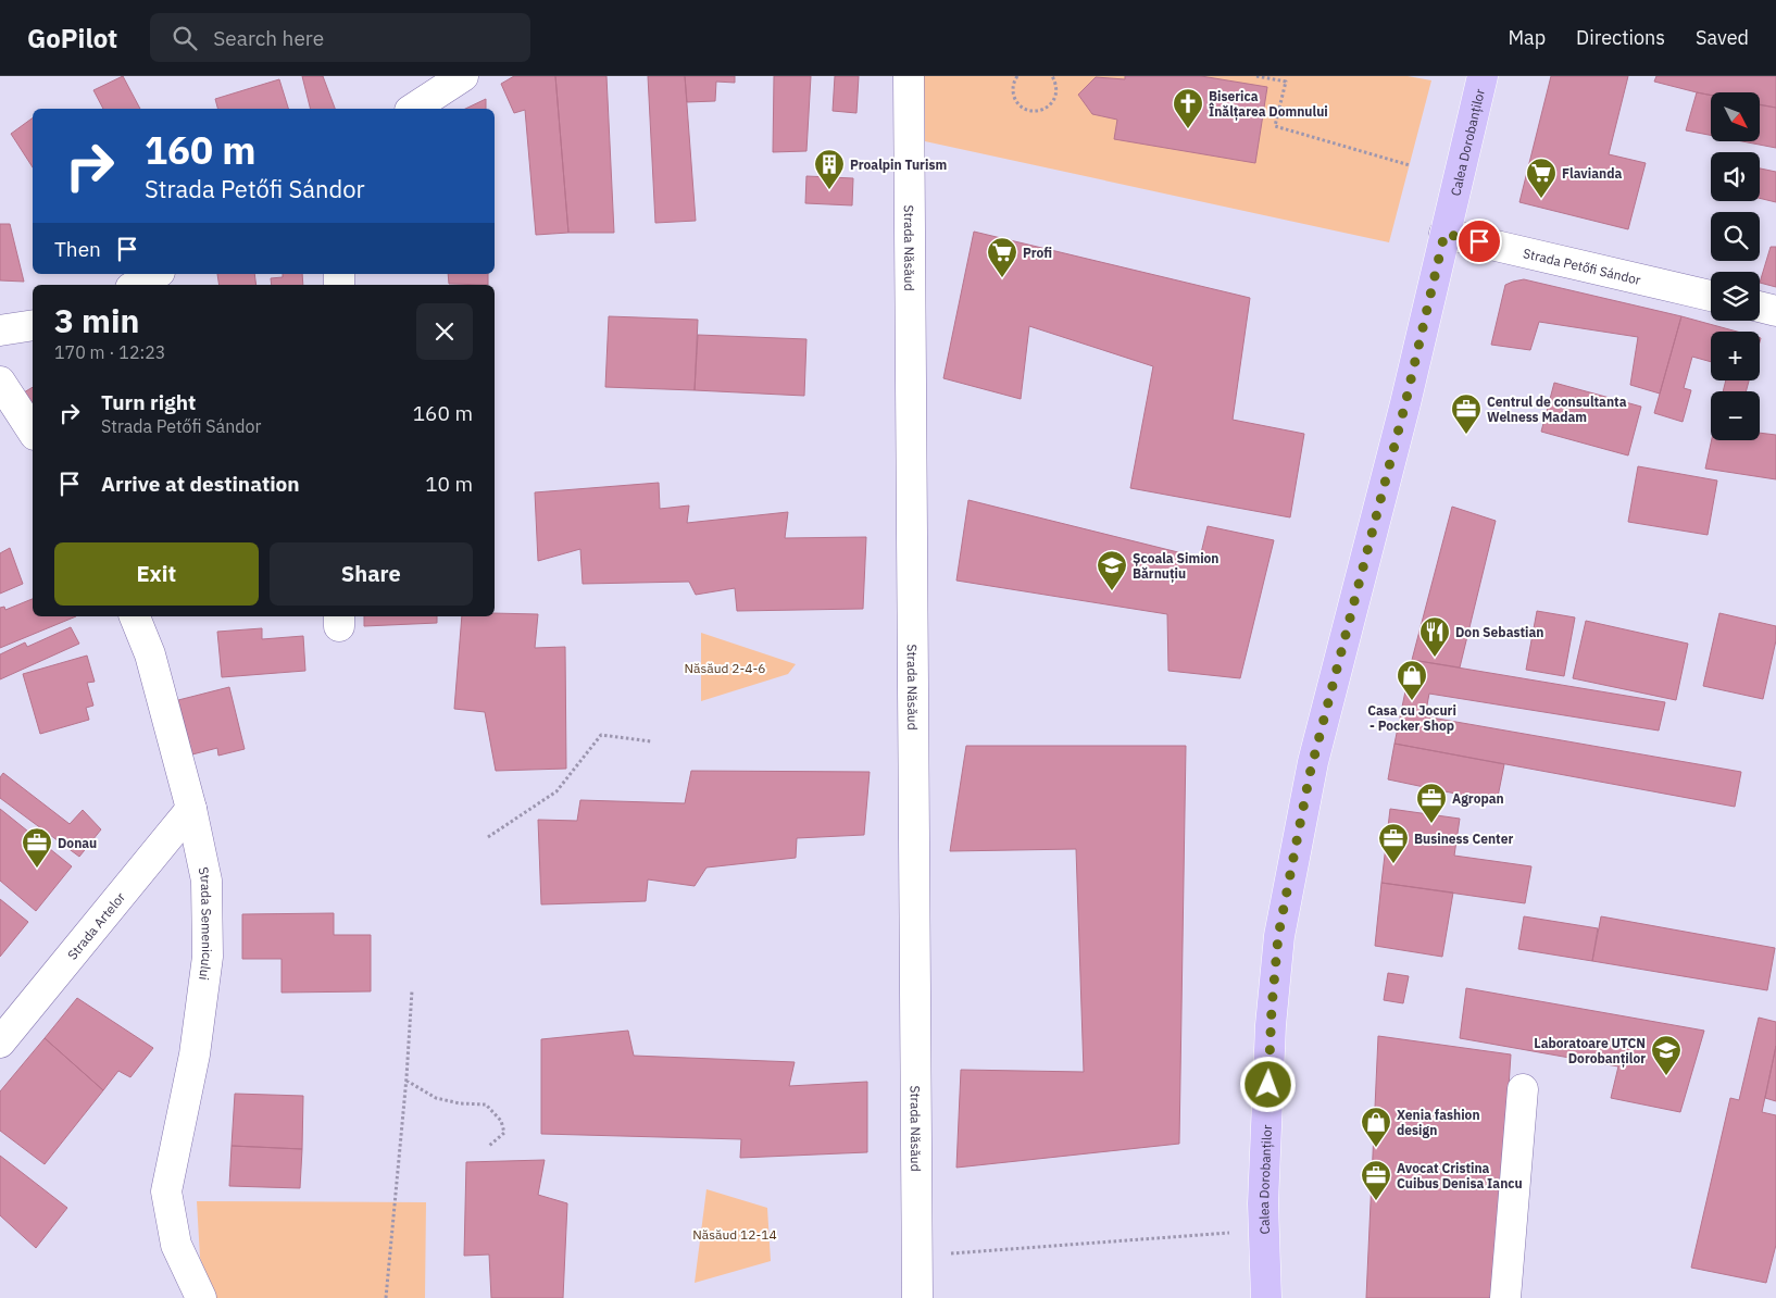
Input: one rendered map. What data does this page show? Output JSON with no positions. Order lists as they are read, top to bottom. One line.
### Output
{"streets":{"main road":["Calea Dorobanților"],"street":["Strada Năsăud","Strada Petőfi Sándor","Strada Semenicului","Strada Artelor"]},"crossings":[["Calea Dorobanților","Strada Petőfi Sándor"],["Strada Semenicului","Strada Artelor"]],"parks":["Năsăud 2-4-6","Năsăud 12-14"],"places":{"church":["Biserica Înălțarea Domnului"],"building":["Proalpin Turism"],"supermarket":["Flavianda","Profi"],"office":["Centrul de consultanta Welness Madam","Agropan","Business Center","Donau","Avocat Cristina Cuibus Denisa Iancu"],"school or university":["Școala Simion Bărnuțiu","Laboratoare UTCN Dorobanților"],"restaurant":["Don Sebastian"],"shop":["Casa cu Jocuri - Pocker Shop","Xenia fashion design"]},"north":"bottom right","page":{"header":"GoPilot","search":"Search here","nav":["Map","Directions","Saved"],"map_buttons":["+","−"],"turn":["160 m","Strada Petőfi Sándor"],"then":"Then","heading":["3 min","170 m · 12:23"],"list":[{"name":"Turn right","note":"Strada Petőfi Sándor","value":"160 m"},{"name":"Arrive at destination","value":"10 m"}],"buttons":["Exit","Share"]}}
